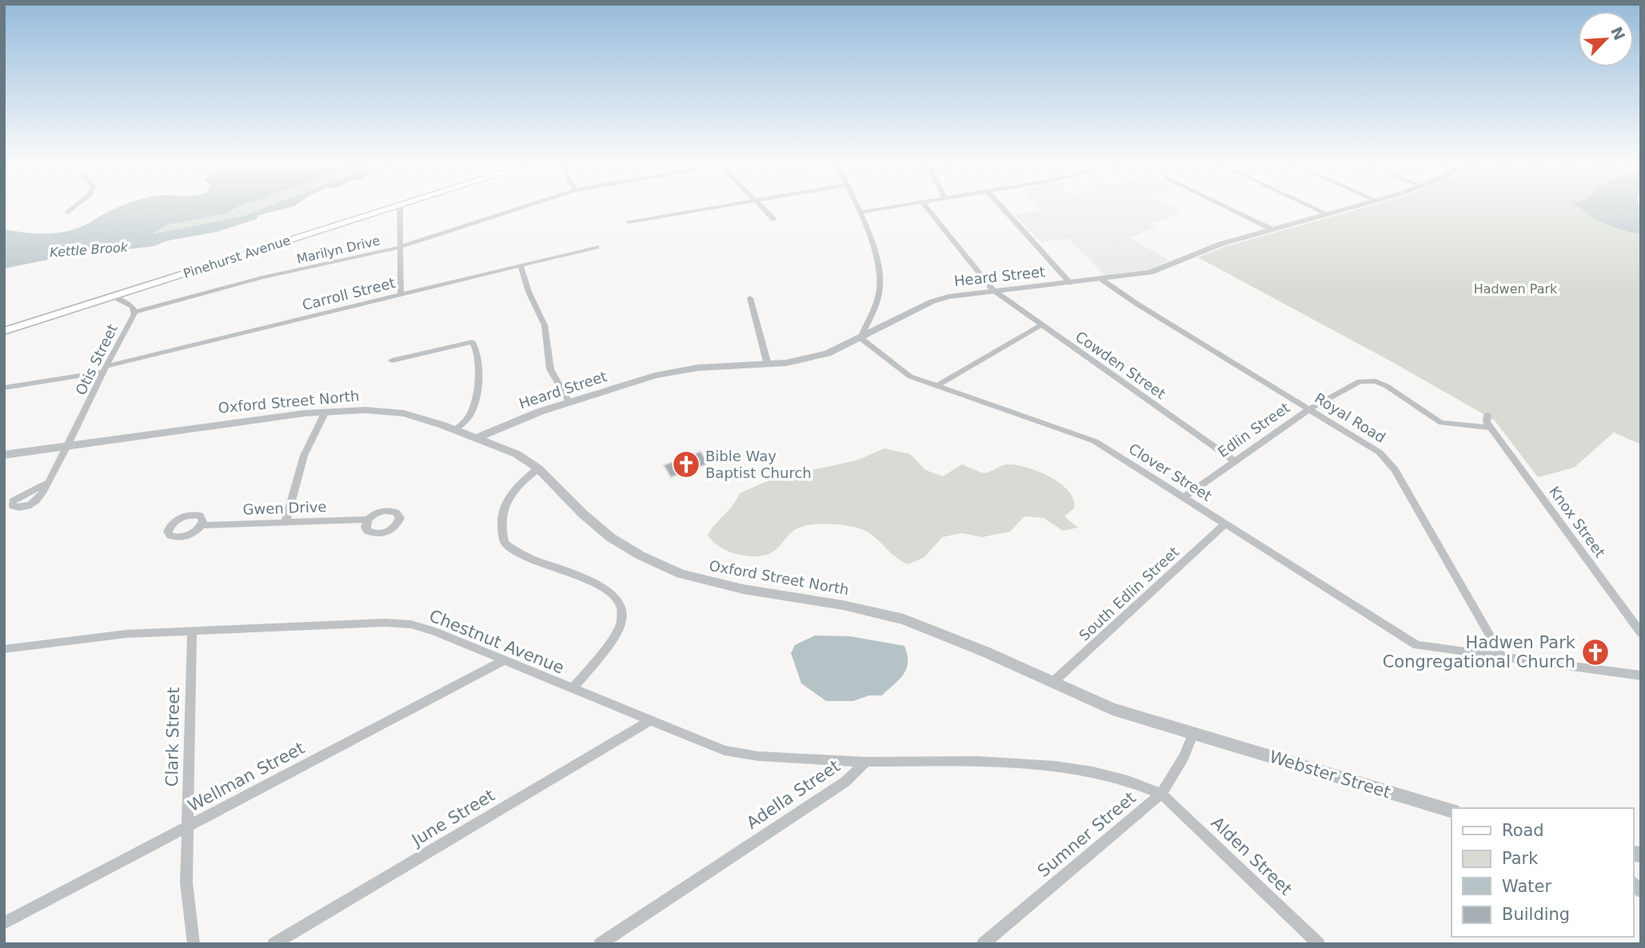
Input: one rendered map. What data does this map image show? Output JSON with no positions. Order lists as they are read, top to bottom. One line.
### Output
{"streets":{"main road":["Pinehurst Avenue"],"street":["Marilyn Drive","Heard Street","Carroll Street","Otis Street","Cowden Street","Oxford Street North","Royal Road","Edlin Street","Clover Street","Gwen Drive","Knox Street","South Edlin Street","Chestnut Avenue","Clark Street","Webster Street","Wellman Street","Adella Street","June Street","Sumner Street","Alden Street"]},"crossings":[["Marilyn Drive","Otis Street"],["Heard Street","Cowden Street"],["Heard Street","Oxford Street North"],["Heard Street","Royal Road"],["Heard Street","Clover Street"],["Carroll Street","Otis Street"],["Otis Street","Oxford Street North"],["Cowden Street","Edlin Street"],["Oxford Street North","South Edlin Street"],["Oxford Street North","Webster Street"],["Oxford Street North","Sumner Street"],["Royal Road","Edlin Street"],["Royal Road","Clover Street"],["Edlin Street","Clover Street"],["Edlin Street","Knox Street"],["Clover Street","South Edlin Street"],["Chestnut Avenue","Clark Street"],["Chestnut Avenue","Wellman Street"],["Chestnut Avenue","Adella Street"],["Chestnut Avenue","June Street"],["Clark Street","Wellman Street"],["Webster Street","Sumner Street"],["Sumner Street","Alden Street"]],"water":["Kettle Brook"],"parks":["Hadwen Park"],"places":{"church":["Bible Way Baptist Church","Hadwen Park Congregational Church"]},"legend":["Road","Park","Water","Building"],"north":"top right"}
